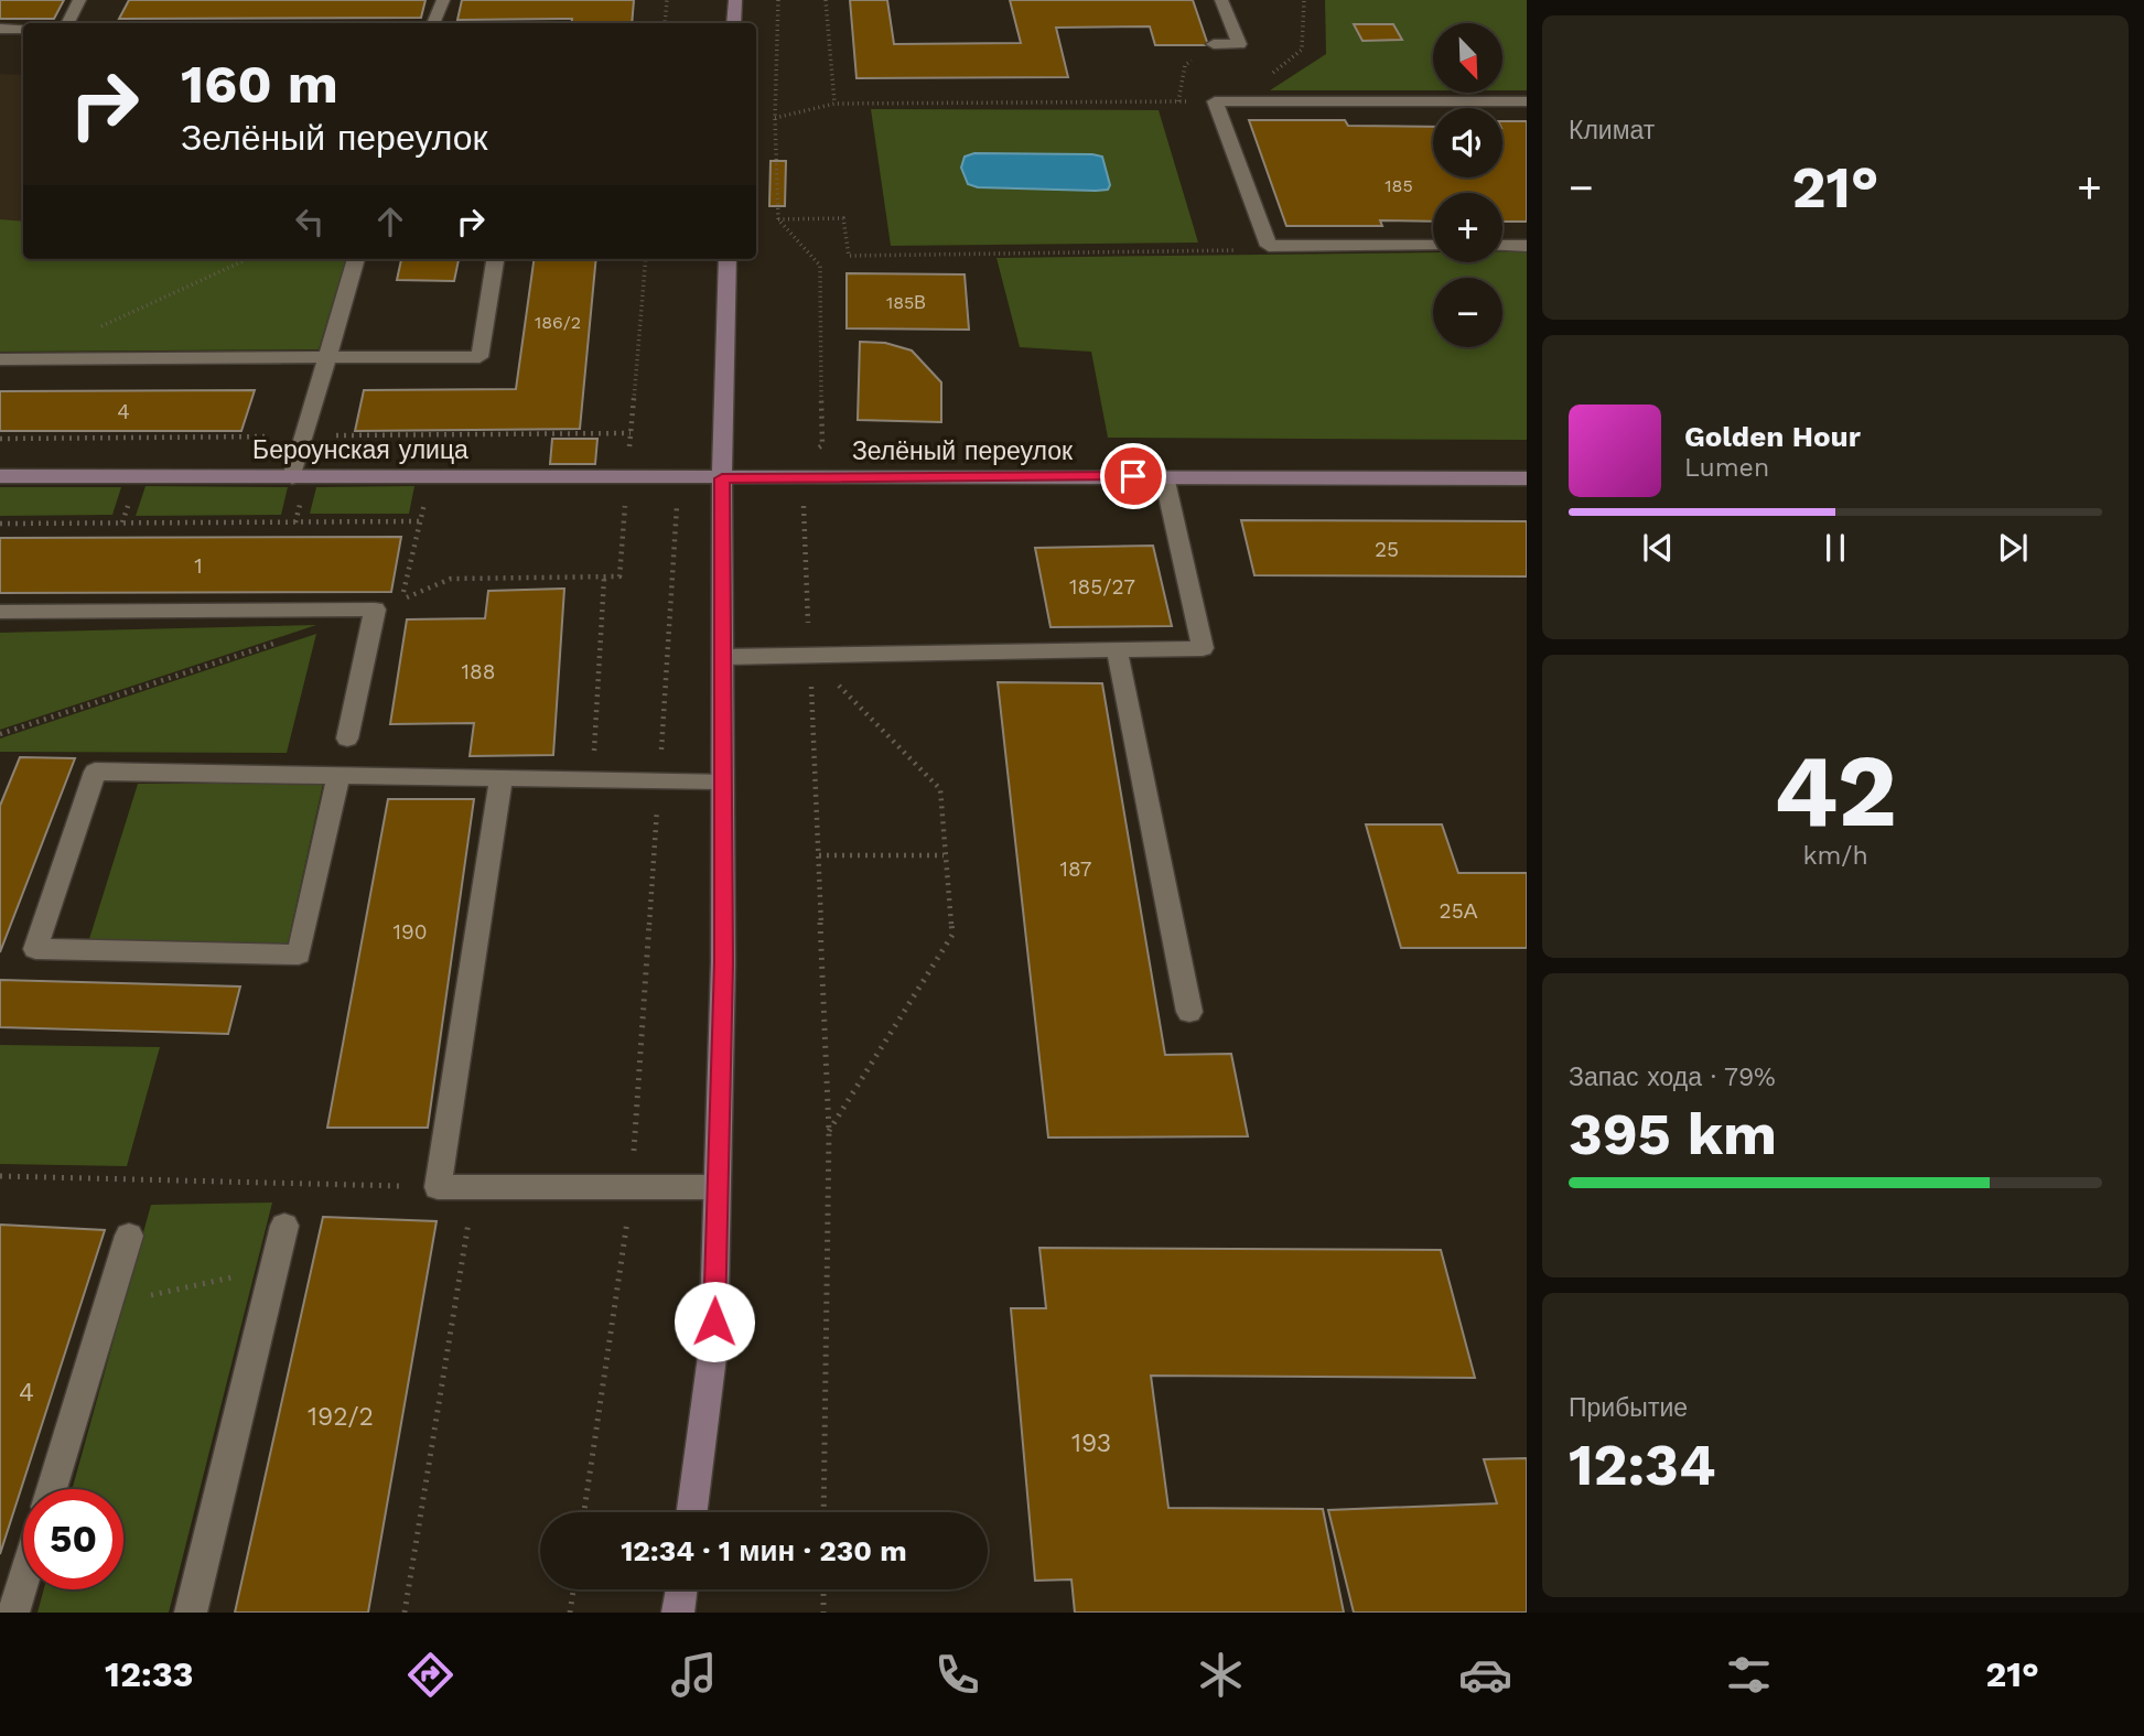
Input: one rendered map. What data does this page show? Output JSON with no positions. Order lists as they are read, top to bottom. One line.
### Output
{"streets":{"main road":["Бероунская улица","Зелёный переулок"]},"crossings":[["Бероунская улица","Зелёный переулок"]],"house_numbers":["185","185В","186/2","4","25","1","185/27","188","187","25А","190","4","192/2","193"],"north":"bottom right","page":{"tile":["Климат",["42","km/h"],["Запас хода · 79%","395 km"],["Прибытие","12:34"]],"map_buttons":["+","−"],"turn":["160 m","Зелёный переулок"],"heat":["−","21°","+"],"song":["Golden Hour","Lumen"],"limit":"50","trip":"12:34 · 1 мин · 230 m","tabs":["12:33","21°"]}}
